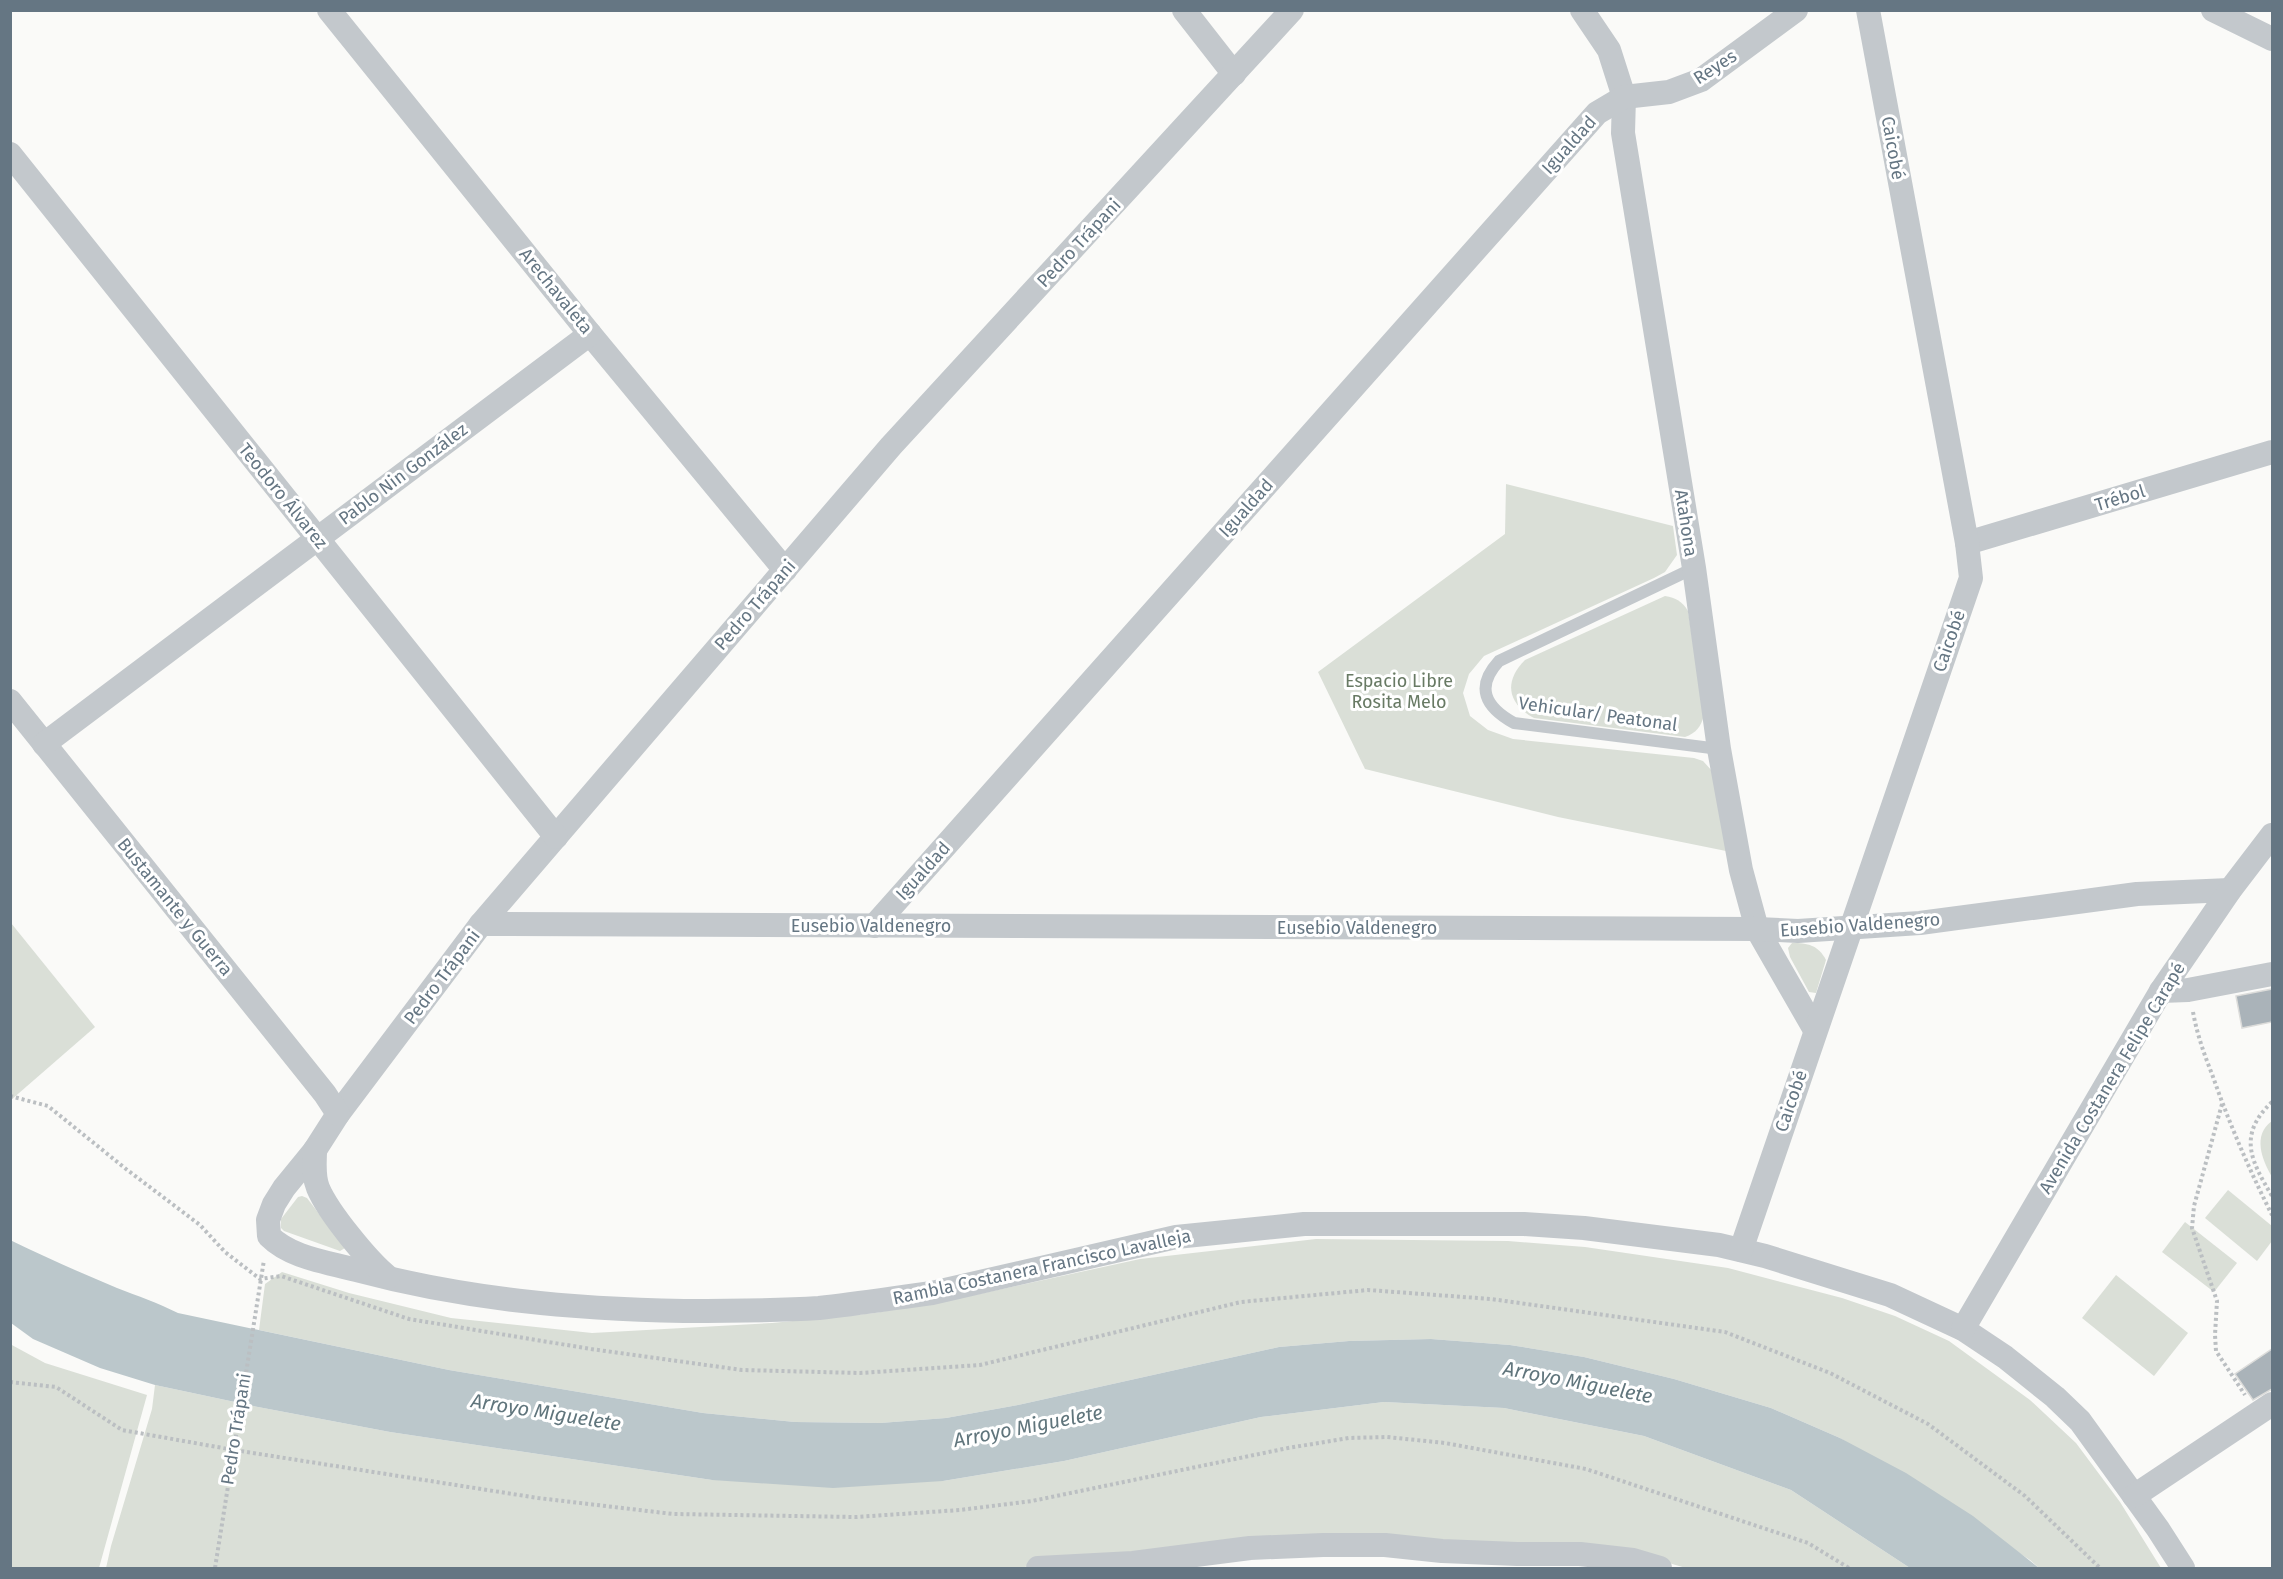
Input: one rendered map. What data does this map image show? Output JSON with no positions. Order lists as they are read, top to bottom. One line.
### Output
{"streets":{"street":["Reyes","Igualdad","Caicobé","Pedro Trápani","Arechavaleta","Pablo Nin González","Teodoro Álvarez","Trébol","Atahona","Bustamante y Guerra","Eusebio Valdenegro","Avenida Costanera Felipe Carapé","Rambla Costanera Francisco Lavalleja"],"lane":["Vehicular/ Peatonal"]},"crossings":[["Reyes","Igualdad"],["Reyes","Atahona"],["Igualdad","Atahona"],["Igualdad","Eusebio Valdenegro"],["Caicobé","Trébol"],["Caicobé","Atahona"],["Caicobé","Eusebio Valdenegro"],["Caicobé","Rambla Costanera Francisco Lavalleja"],["Pedro Trápani","Arechavaleta"],["Pedro Trápani","Teodoro Álvarez"],["Pedro Trápani","Bustamante y Guerra"],["Pedro Trápani","Eusebio Valdenegro"],["Pedro Trápani","Rambla Costanera Francisco Lavalleja"],["Arechavaleta","Pablo Nin González"],["Pablo Nin González","Teodoro Álvarez"],["Pablo Nin González","Bustamante y Guerra"],["Atahona","Vehicular/ Peatonal"],["Atahona","Eusebio Valdenegro"],["Eusebio Valdenegro","Avenida Costanera Felipe Carapé"],["Avenida Costanera Felipe Carapé","Rambla Costanera Francisco Lavalleja"]],"water":["Arroyo Miguelete"],"parks":["Espacio Libre Rosita Melo"]}
